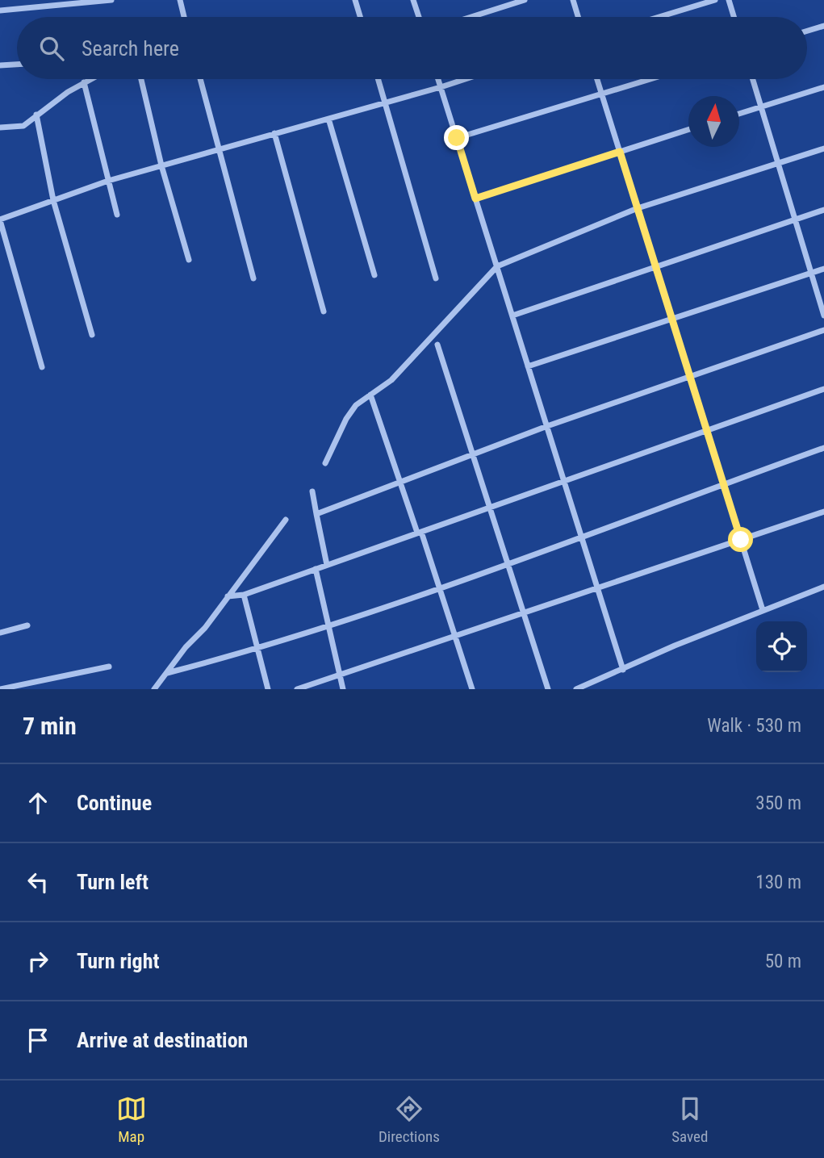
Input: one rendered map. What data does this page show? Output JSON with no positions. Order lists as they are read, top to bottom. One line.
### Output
{"north":"top","page":{"search":"Search here","heading":["7 min","Walk · 530 m"],"list":[["Continue","350 m"],["Turn left","130 m"],["Turn right","50 m"],"Arrive at destination"],"nav":["Map","Directions","Saved"]}}
